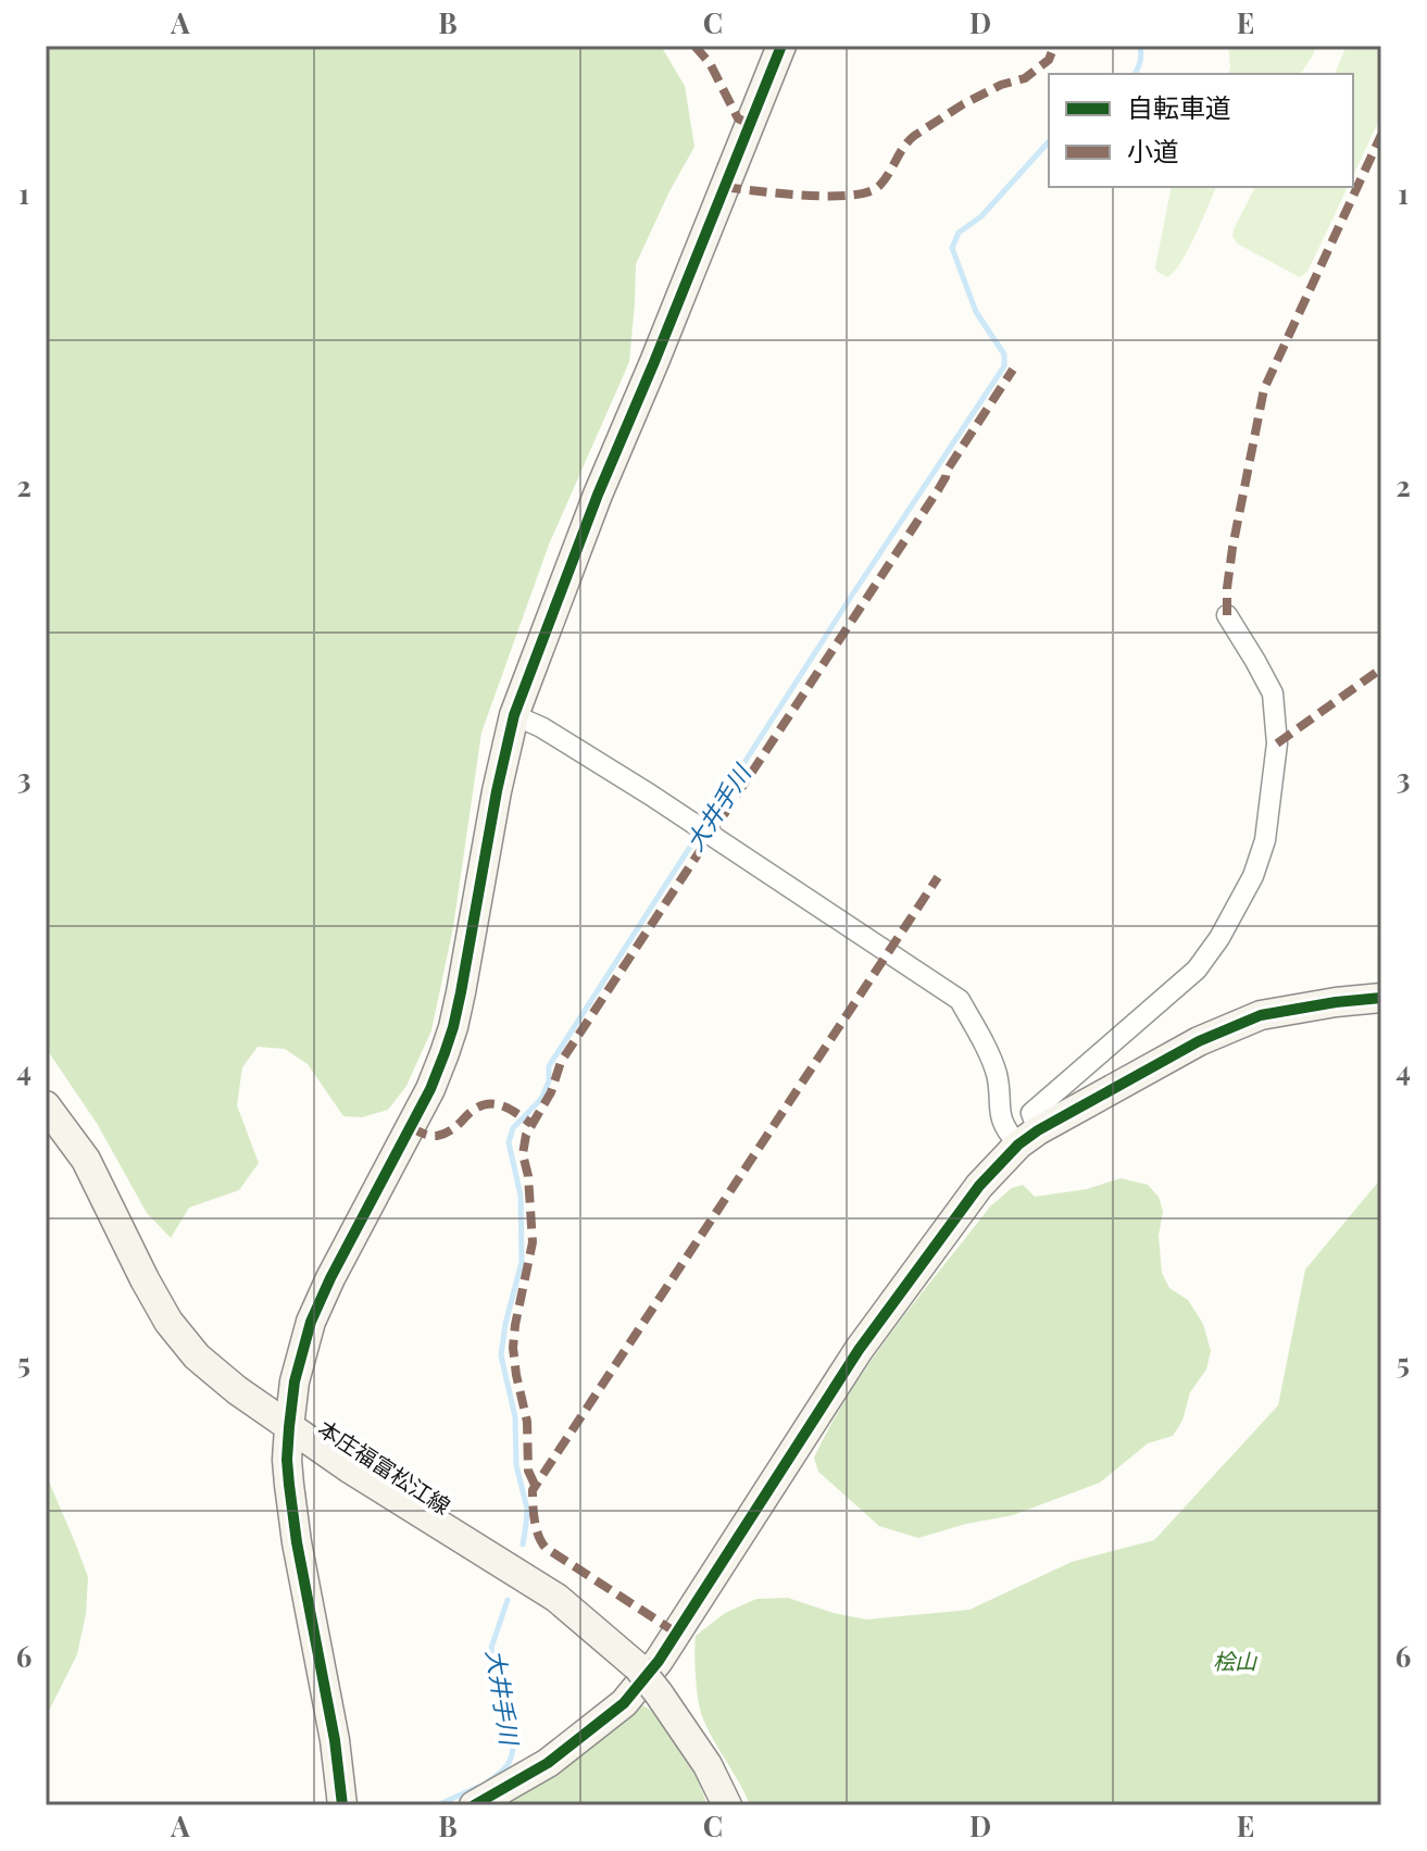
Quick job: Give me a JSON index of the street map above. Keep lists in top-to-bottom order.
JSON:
{
  "streets": {
    "street": ["本庄福富松江線"]
  },
  "water": ["大井手川"],
  "parks": ["桧山"],
  "legend": ["自転車道", "小道"],
  "grid": {
    "columns": [
      "A",
      "B",
      "C",
      "D",
      "E"
    ],
    "rows": [
      "1",
      "2",
      "3",
      "4",
      "5",
      "6"
    ]
  }
}
